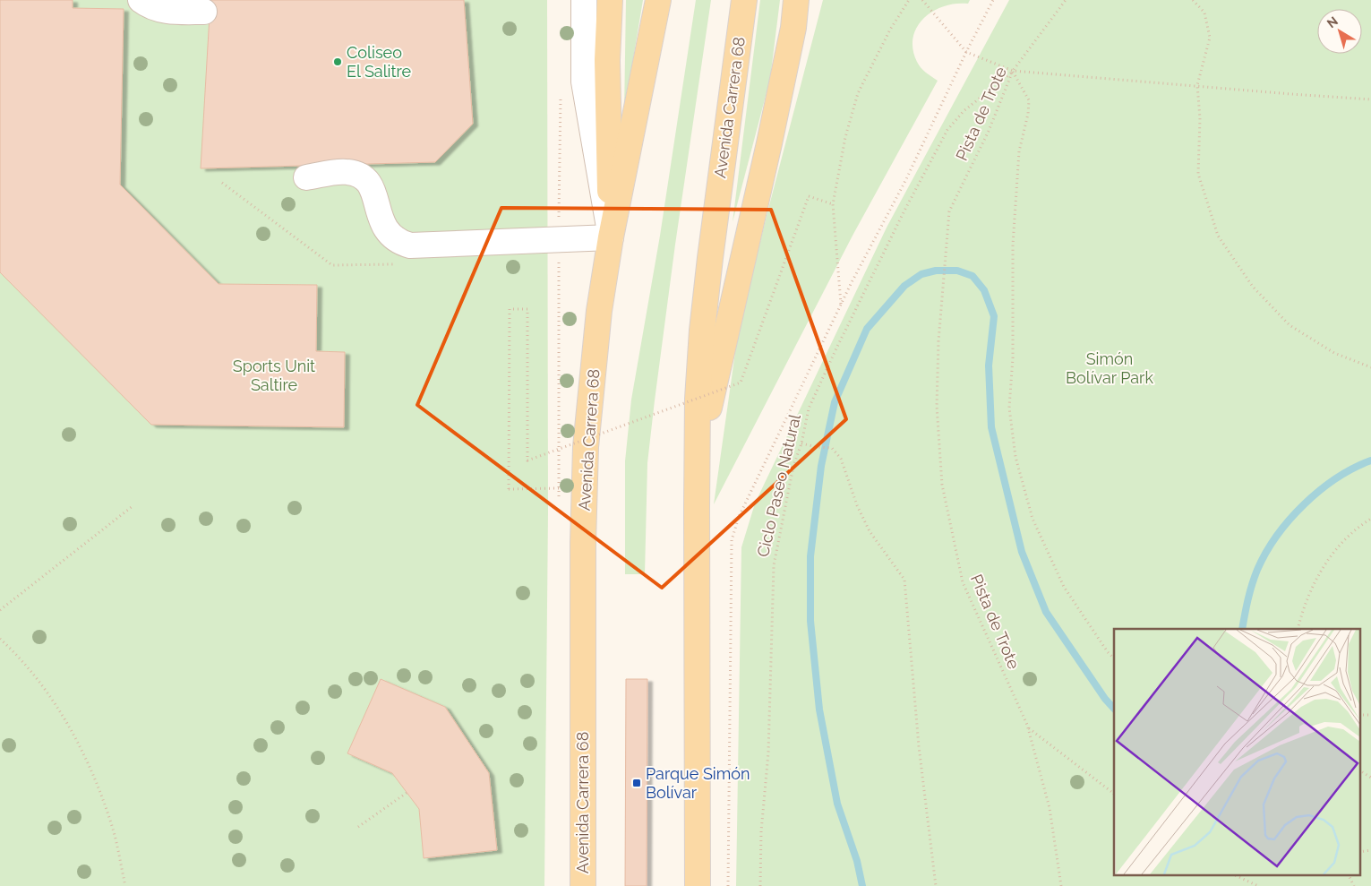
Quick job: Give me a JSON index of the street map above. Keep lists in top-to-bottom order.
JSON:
{
  "streets": {
    "main road": ["Avenida Carrera 68"],
    "path": ["Pista de Trote", "Ciclo Paseo Natural"]
  },
  "crossings": [
    ["Pista de Trote", "Ciclo Paseo Natural"]
  ],
  "parks": ["Simón Bolívar Park", "Sports Unit Saltire"],
  "places": {
    "other": ["Coliseo El Salitre"],
    "transit": ["Parque Simón Bolívar"]
  },
  "north": "top left"
}
